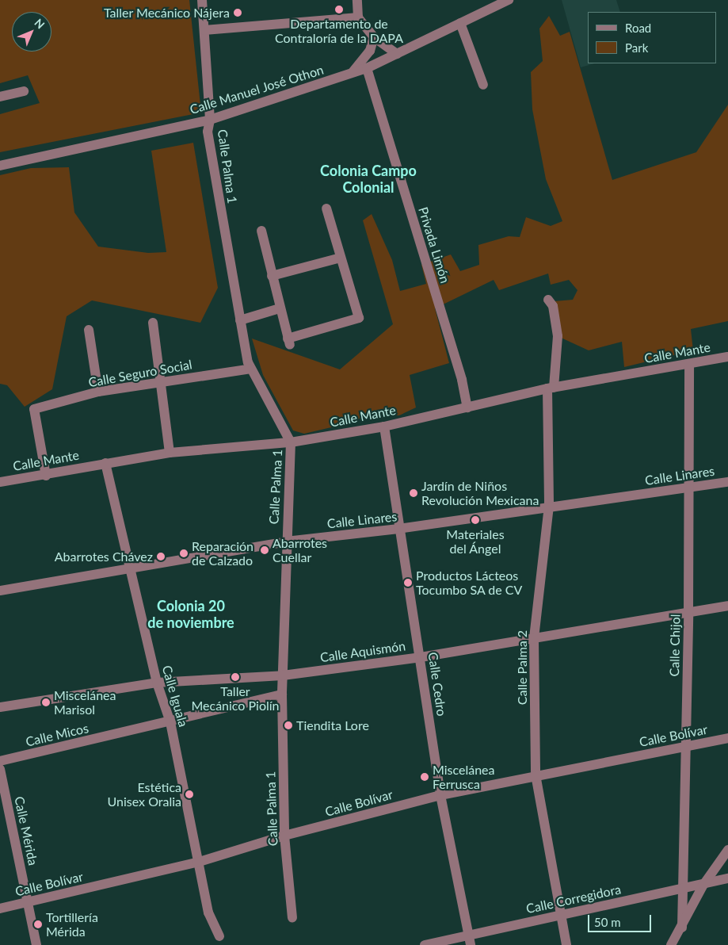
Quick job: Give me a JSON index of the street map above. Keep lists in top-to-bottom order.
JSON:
{
  "streets": {
    "street": [
      "Calle Manuel José Othon",
      "Calle Palma 1",
      "Privada Limón",
      "Calle Mante",
      "Calle Seguro Social",
      "Calle Linares",
      "Calle Chijol",
      "Calle Aquismón",
      "Calle Palma 2",
      "Calle Cedro",
      "Calle Iguala",
      "Calle Micos",
      "Calle Bolívar",
      "Calle Mérida",
      "Calle Corregidora"
    ]
  },
  "crossings": [
    ["Calle Manuel José Othon", "Calle Palma 1"],
    ["Calle Manuel José Othon", "Privada Limón"],
    ["Calle Palma 1", "Calle Mante"],
    ["Calle Palma 1", "Calle Seguro Social"],
    ["Calle Palma 1", "Calle Linares"],
    ["Calle Palma 1", "Calle Aquismón"],
    ["Calle Palma 1", "Calle Micos"],
    ["Calle Palma 1", "Calle Bolívar"],
    ["Privada Limón", "Calle Mante"],
    ["Calle Mante", "Calle Seguro Social"],
    ["Calle Mante", "Calle Chijol"],
    ["Calle Mante", "Calle Palma 2"],
    ["Calle Mante", "Calle Cedro"],
    ["Calle Mante", "Calle Iguala"],
    ["Calle Linares", "Calle Chijol"],
    ["Calle Linares", "Calle Palma 2"],
    ["Calle Linares", "Calle Cedro"],
    ["Calle Linares", "Calle Iguala"],
    ["Calle Chijol", "Calle Aquismón"],
    ["Calle Chijol", "Calle Bolívar"],
    ["Calle Chijol", "Calle Corregidora"],
    ["Calle Aquismón", "Calle Palma 2"],
    ["Calle Aquismón", "Calle Cedro"],
    ["Calle Aquismón", "Calle Iguala"],
    ["Calle Palma 2", "Calle Bolívar"],
    ["Calle Palma 2", "Calle Corregidora"],
    ["Calle Cedro", "Calle Bolívar"],
    ["Calle Cedro", "Calle Corregidora"],
    ["Calle Iguala", "Calle Micos"],
    ["Calle Iguala", "Calle Bolívar"],
    ["Calle Bolívar", "Calle Mérida"]
  ],
  "districts": ["Colonia Campo Colonial", "Colonia 20 de noviembre"],
  "places": [
    "Departamento de Contraloría de la DAPA",
    "Taller Mecánico Nájera",
    "Jardín de Niños Revolución Mexicana",
    "Materiales del Ángel",
    "Abarrotes Cuellar",
    "Reparación de Calzado",
    "Abarrotes Chávez",
    "Productos Lácteos Tocumbo SA de CV",
    "Taller Mecánico Piolín",
    "Miscelánea Marisol",
    "Tiendita Lore",
    "Miscelánea Ferrusca",
    "Estética Unisex Oralia",
    "Tortillería Mérida"
  ],
  "legend": ["Road", "Park"],
  "scale_bar": "50 m",
  "north": "top right"
}
